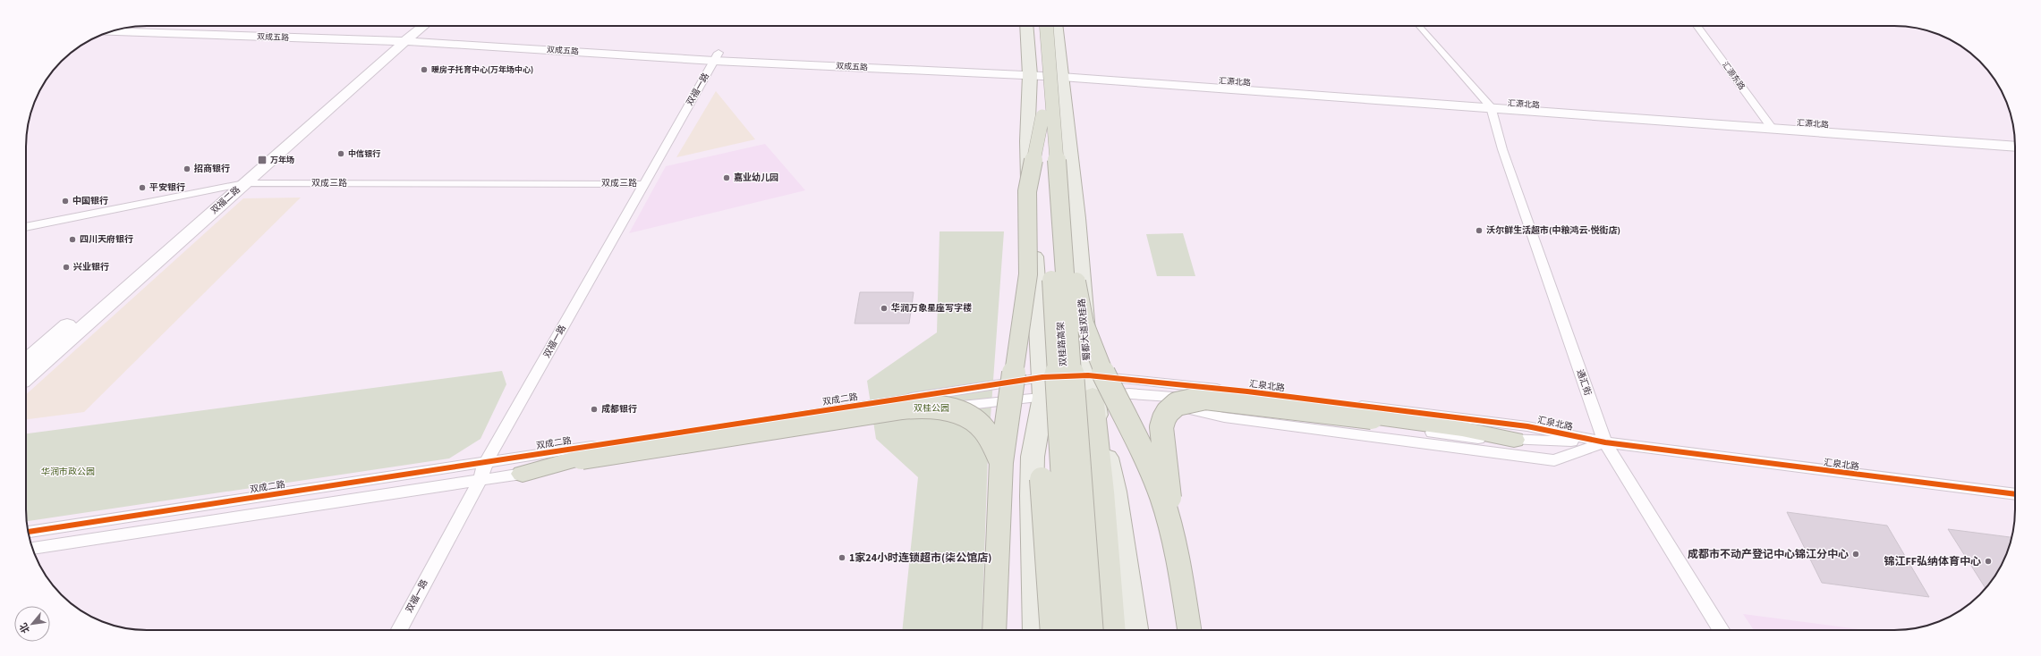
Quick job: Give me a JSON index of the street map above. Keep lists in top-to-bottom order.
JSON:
{
  "streets": {
    "highway": ["双桂路高架"],
    "main road": ["蜀都大道双桂路"],
    "street": [
      "双成五路",
      "汇源东路",
      "汇源北路",
      "双福一路",
      "双成三路",
      "双福二路",
      "通汇街",
      "汇泉北路",
      "双成二路"
    ]
  },
  "crossings": [
    ["双成五路", "汇源北路"],
    ["双成五路", "双福一路"],
    ["双成五路", "双福二路"],
    ["汇源东路", "汇源北路"],
    ["汇源北路", "蜀都大道双桂路"],
    ["汇源北路", "通汇街"],
    ["双福一路", "双成三路"],
    ["双福一路", "双成二路"],
    ["双成三路", "双福二路"],
    ["蜀都大道双桂路", "汇泉北路"],
    ["蜀都大道双桂路", "双成二路"],
    ["通汇街", "汇泉北路"],
    ["汇泉北路", "双成二路"]
  ],
  "parks": ["双桂公园", "华润市政公园"],
  "places": {
    "other": [
      "暖房子托育中心(万年场中心)",
      "中信银行",
      "招商银行",
      "嘉业幼儿园",
      "平安银行",
      "中国银行",
      "沃尔鲜生活超市(中粮鸿云·悦街店)",
      "四川天府银行",
      "兴业银行",
      "华润万象星座写字楼",
      "成都银行",
      "成都市不动产登记中心锦江分中心",
      "1家24小时连锁超市(柒公馆店)",
      "锦江FF弘纳体育中心"
    ],
    "transit": ["万年场"]
  },
  "north": "bottom left"
}
